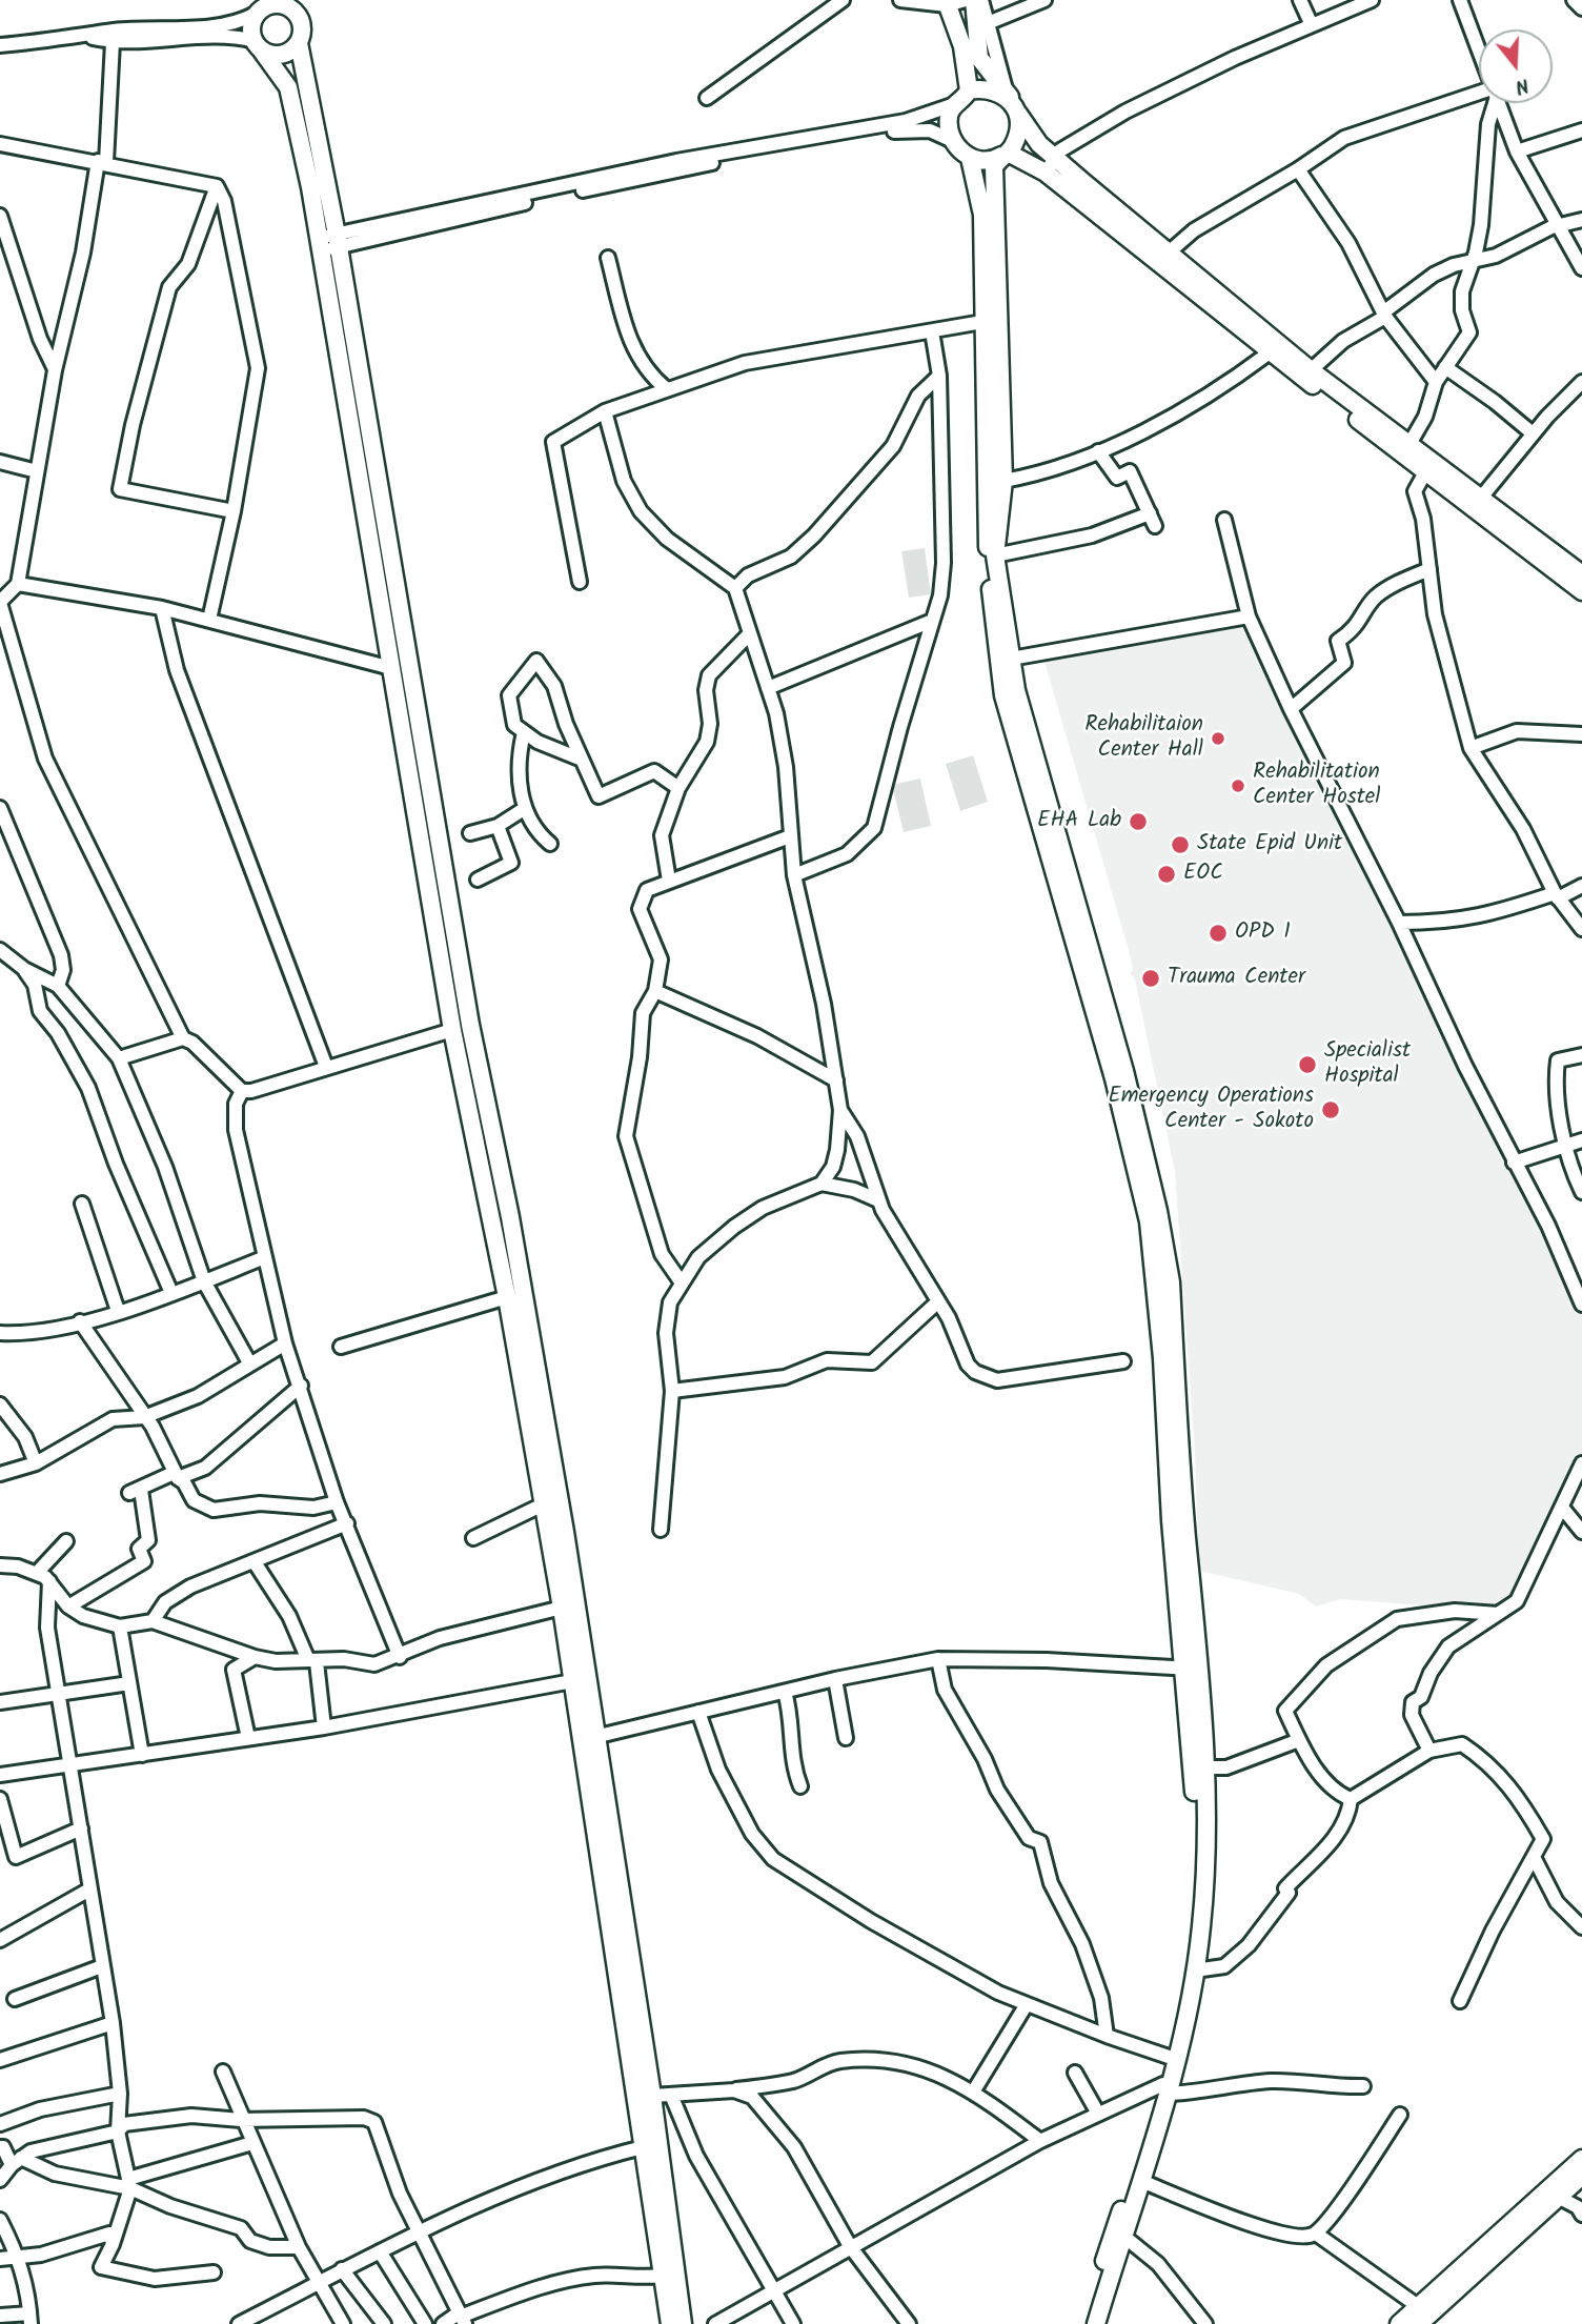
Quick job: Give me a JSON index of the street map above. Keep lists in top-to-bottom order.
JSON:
{
  "places": [
    "Rehabilitaion Center Hall",
    "Rehabilitation Center Hostel",
    "EHA Lab",
    "State Epid Unit",
    "EOC",
    "OPD 1",
    "Trauma Center",
    "Specialist Hospital",
    "Emergency Operations Center - Sokoto"
  ],
  "north": "bottom"
}
